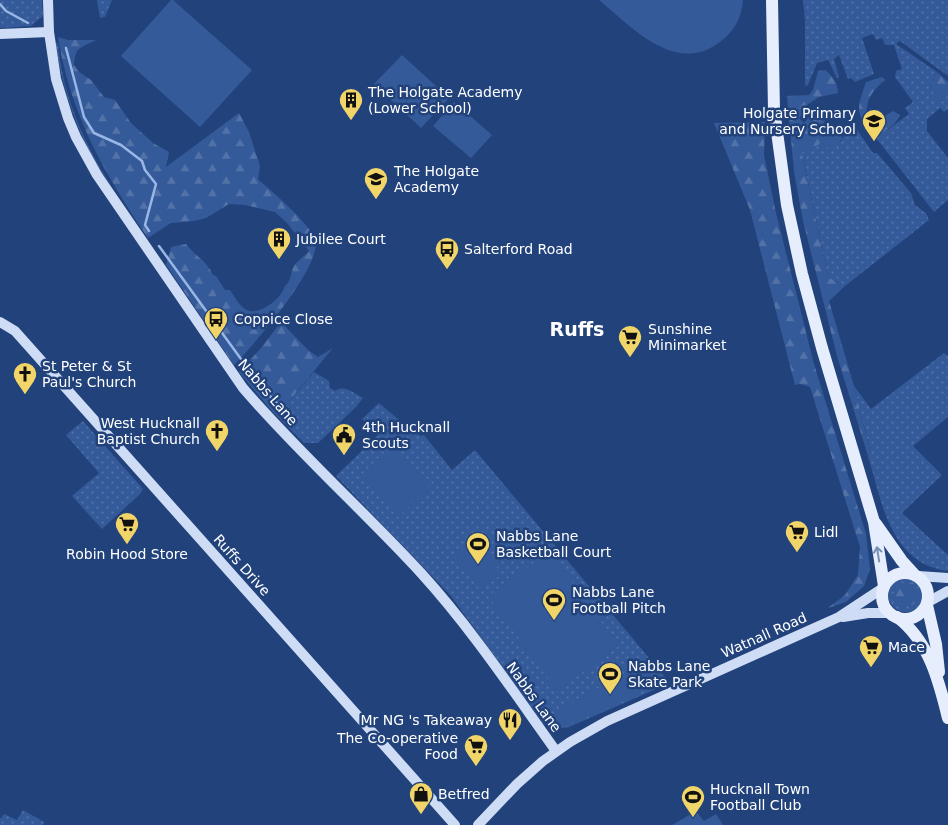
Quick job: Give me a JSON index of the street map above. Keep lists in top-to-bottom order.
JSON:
{
  "streets": {
    "street": ["Nabbs Lane", "Ruffs Drive", "Watnall Road"]
  },
  "crossings": [
    ["Nabbs Lane", "Watnall Road"]
  ],
  "districts": ["Ruffs"],
  "places": {
    "building": ["The Holgate Academy (Lower School)", "Jubilee Court"],
    "school or university": ["Holgate Primary and Nursery School", "The Holgate Academy"],
    "bus stop": ["Salterford Road", "Coppice Close"],
    "supermarket": [
      "Sunshine Minimarket",
      "Robin Hood Store",
      "Lidl",
      "Mace",
      "The Co-operative Food"
    ],
    "church": ["St Peter & St Paul's Church", "West Hucknall Baptist Church"],
    "public building": ["4th Hucknall Scouts"],
    "sports": [
      "Nabbs Lane Basketball Court",
      "Nabbs Lane Football Pitch",
      "Nabbs Lane Skate Park",
      "Hucknall Town Football Club"
    ],
    "restaurant": ["Mr NG 's Takeaway"],
    "shop": ["Betfred"]
  }
}
